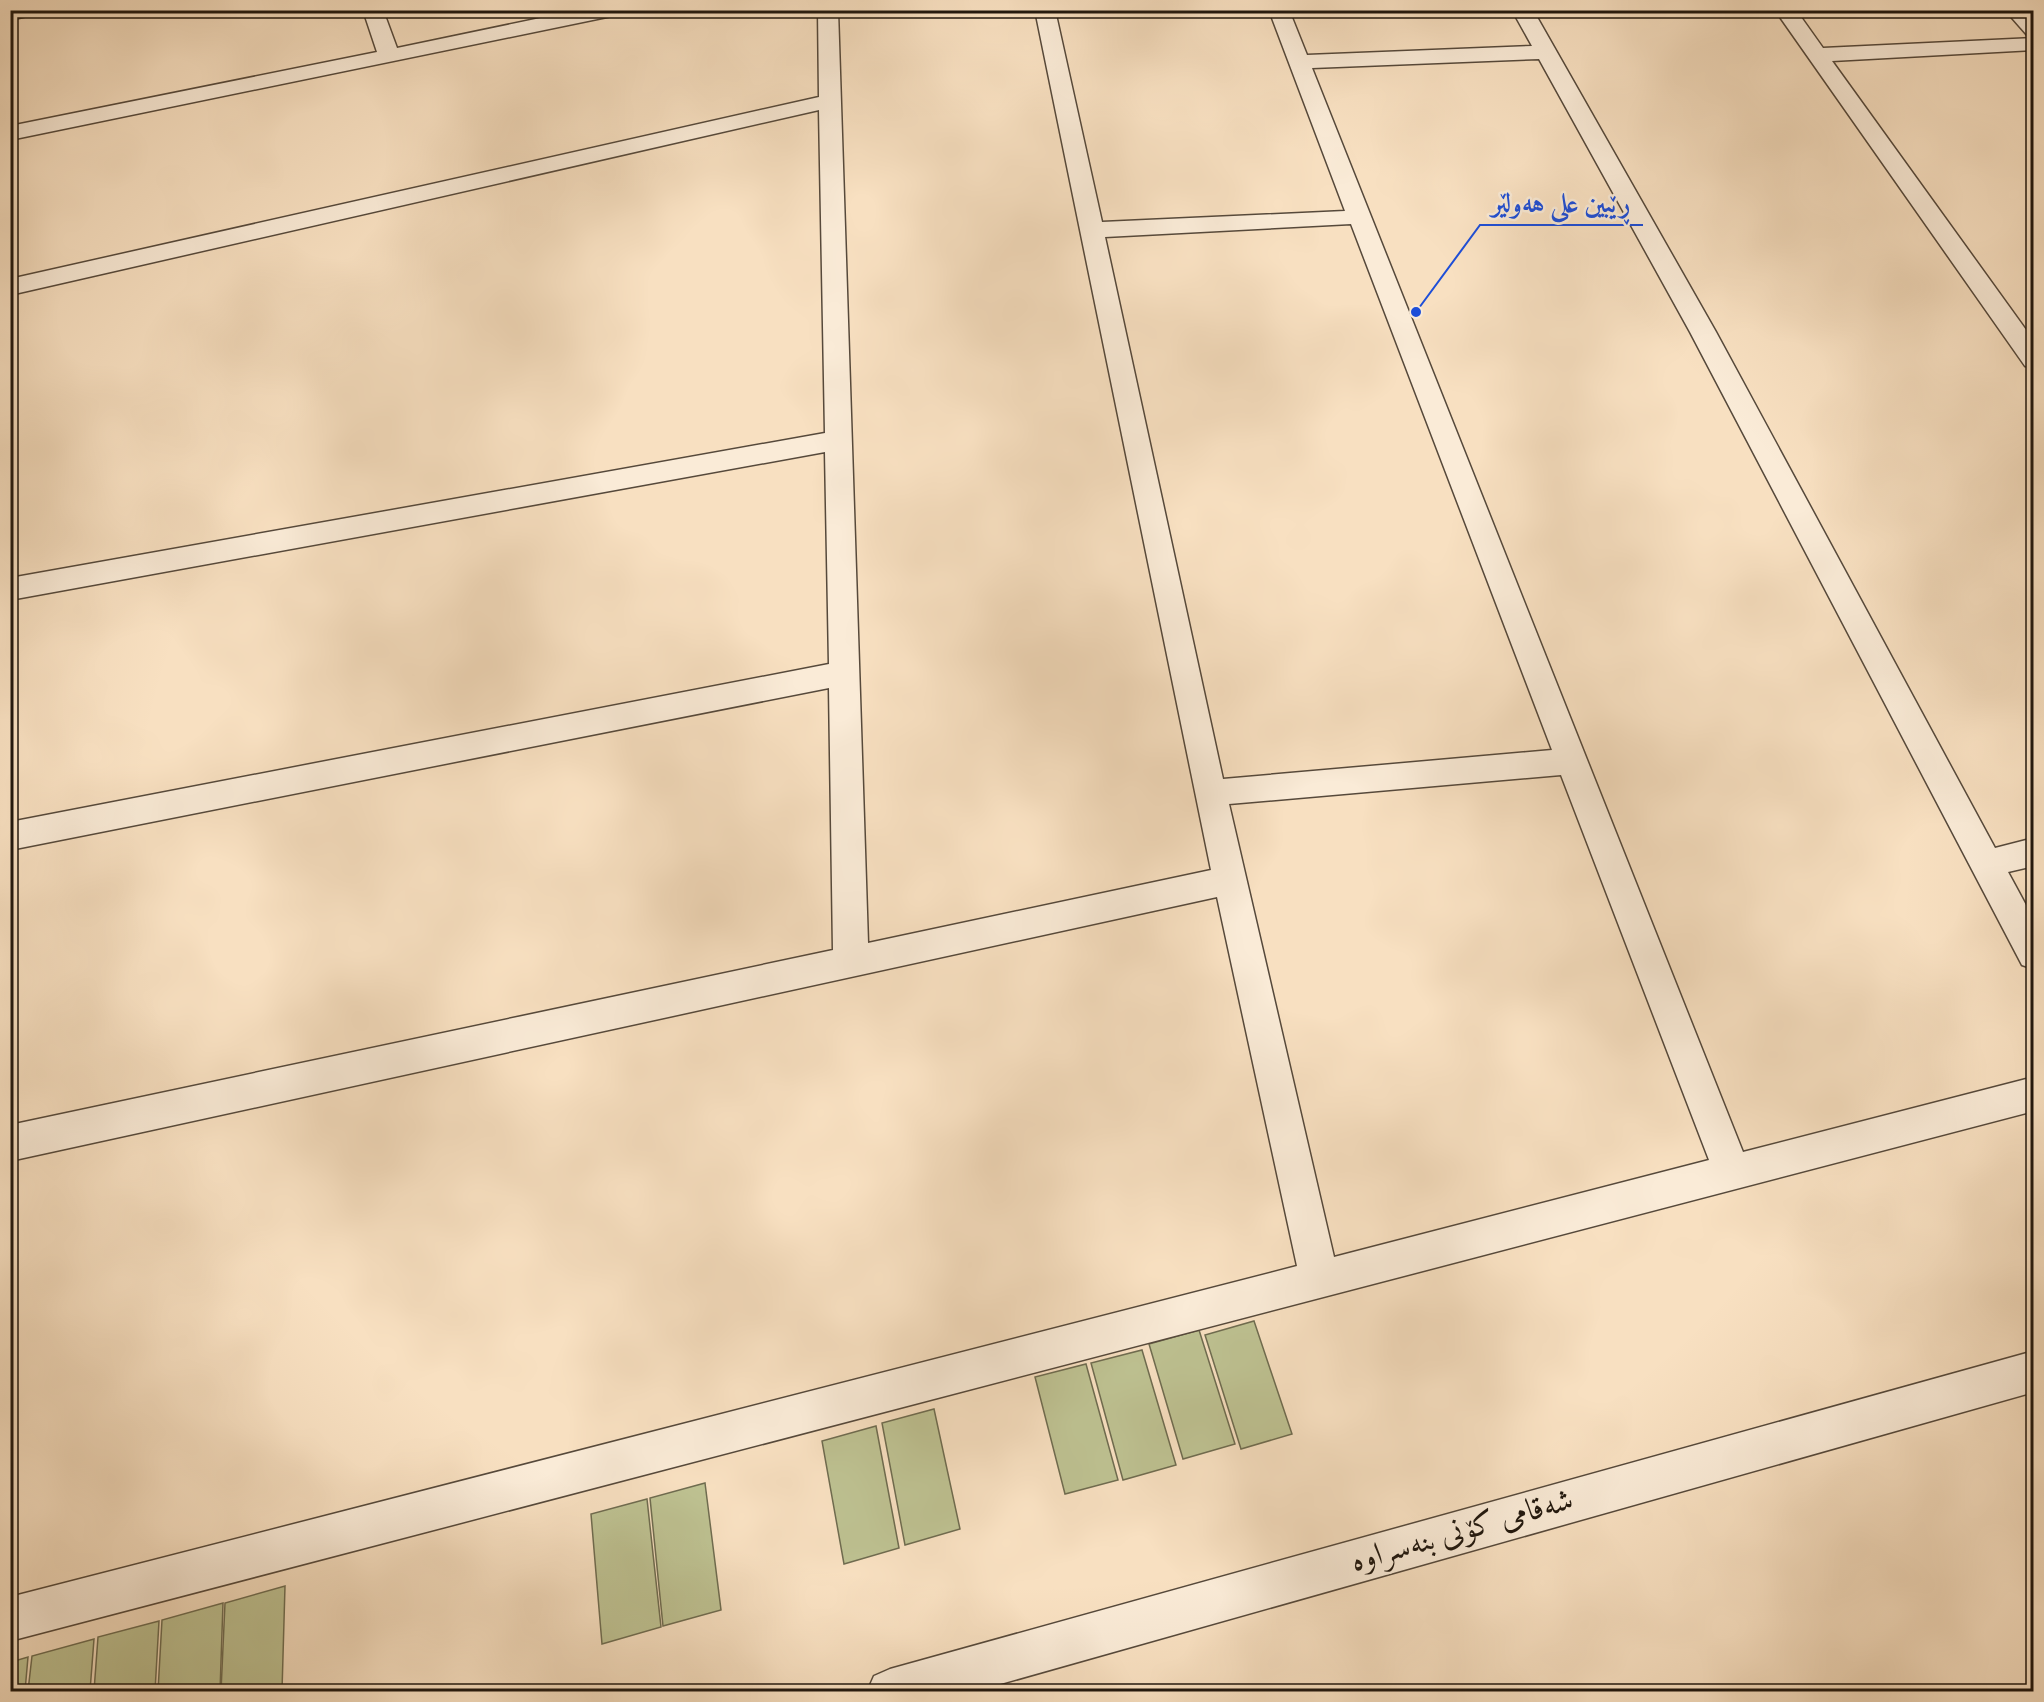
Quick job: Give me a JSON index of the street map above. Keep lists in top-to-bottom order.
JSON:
{
  "streets": {
    "street": ["شەقامی کۆنی بنەسراوە"]
  },
  "places": ["ڕێبین علی هەولێر"]
}
